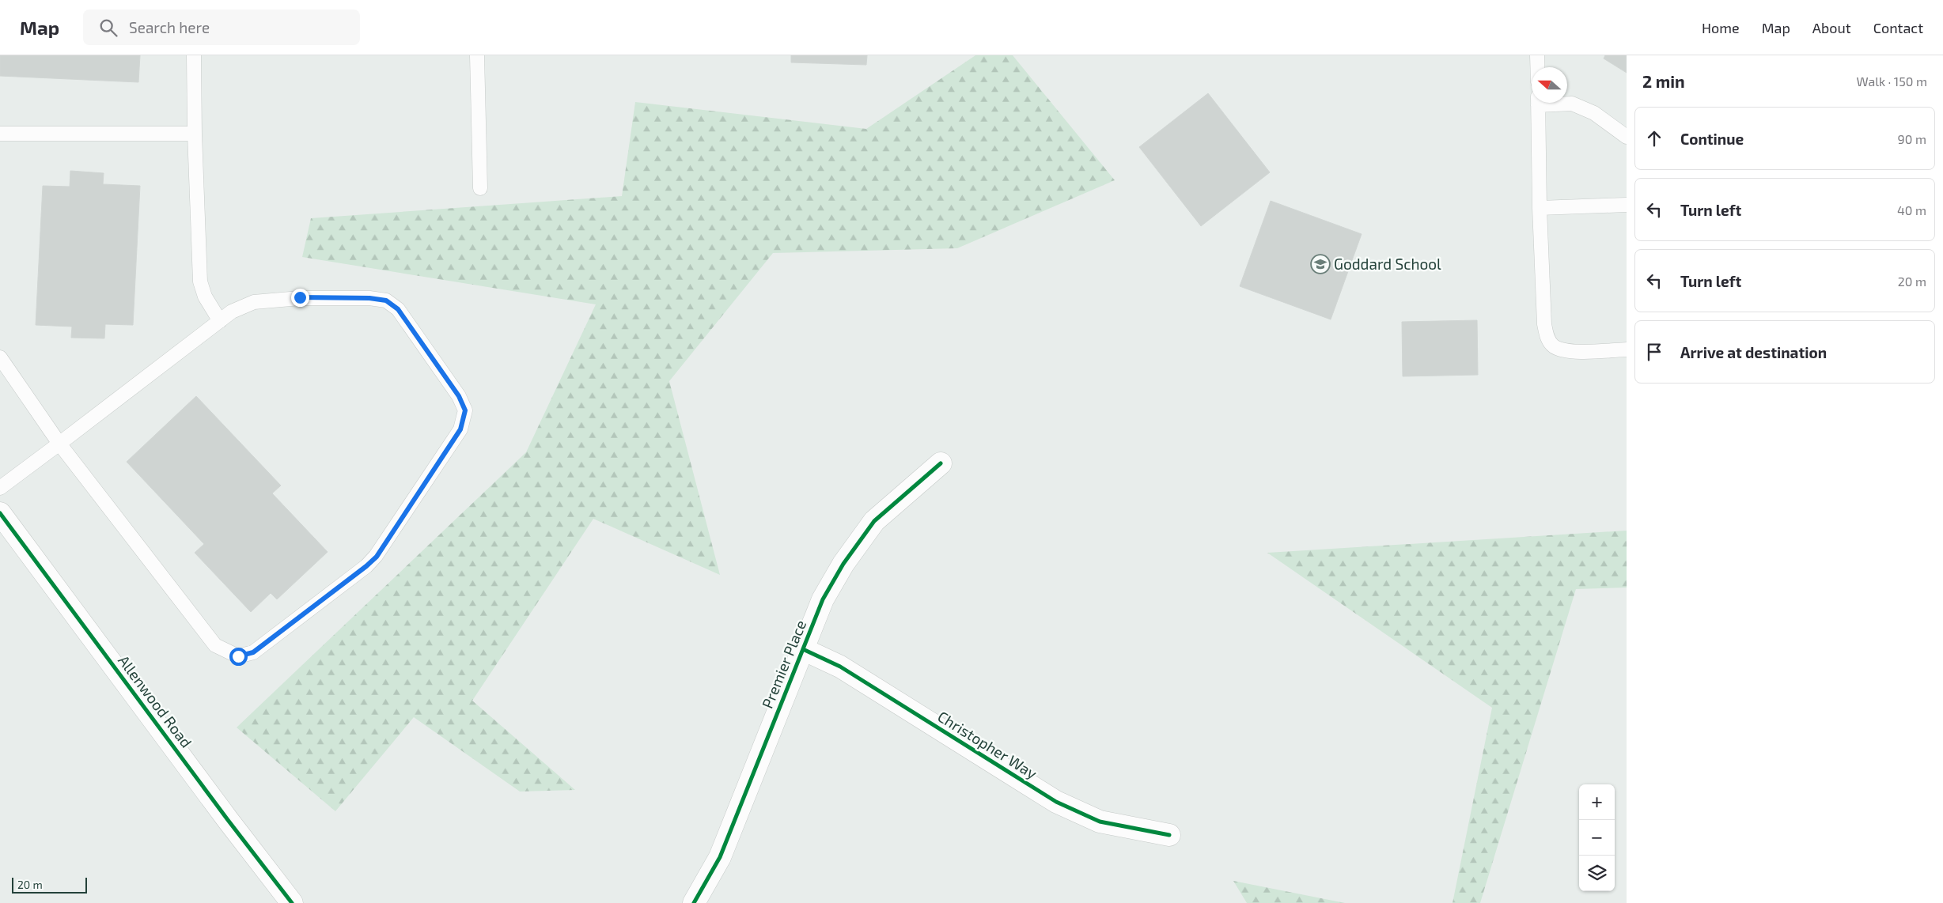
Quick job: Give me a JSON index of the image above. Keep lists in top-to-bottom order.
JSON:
{
  "streets": {
    "street": ["Premier Place", "Allenwood Road", "Christopher Way"]
  },
  "crossings": [
    ["Premier Place", "Christopher Way"]
  ],
  "places": {
    "school or university": ["Goddard School"]
  },
  "scale_bar": "20 m",
  "north": "left",
  "page": {
    "header": "Map",
    "search": "Search here",
    "nav": [
      "Home",
      "Map",
      "About",
      "Contact"
    ],
    "heading": ["2 min", "Walk · 150 m"],
    "list": [
      ["Continue", "90 m"],
      ["Turn left", "40 m"],
      ["Turn left", "20 m"],
      "Arrive at destination"
    ],
    "map_buttons": ["+", "−"],
    "scale": "20 m"
  }
}
